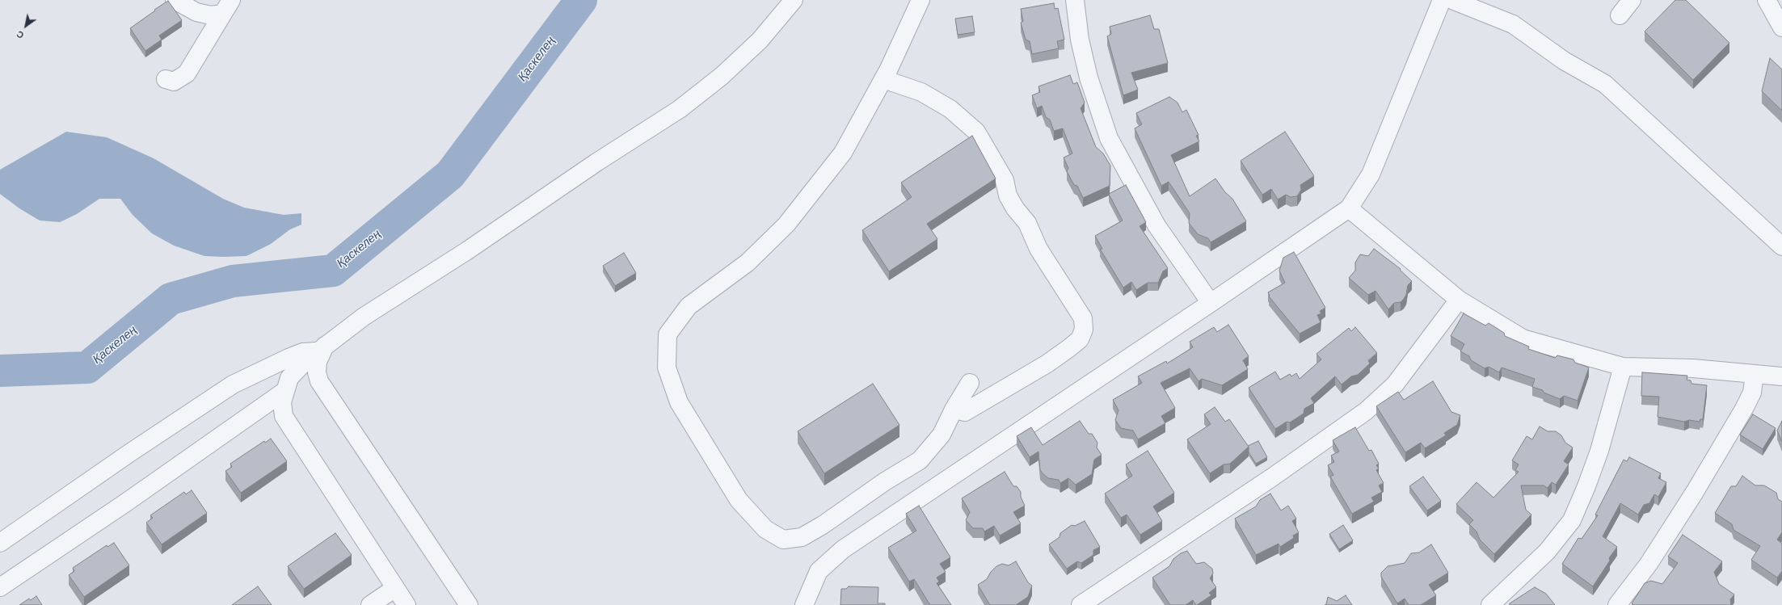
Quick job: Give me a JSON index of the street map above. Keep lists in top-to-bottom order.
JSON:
{
  "water": ["Қаскелең"],
  "north": "bottom left"
}
